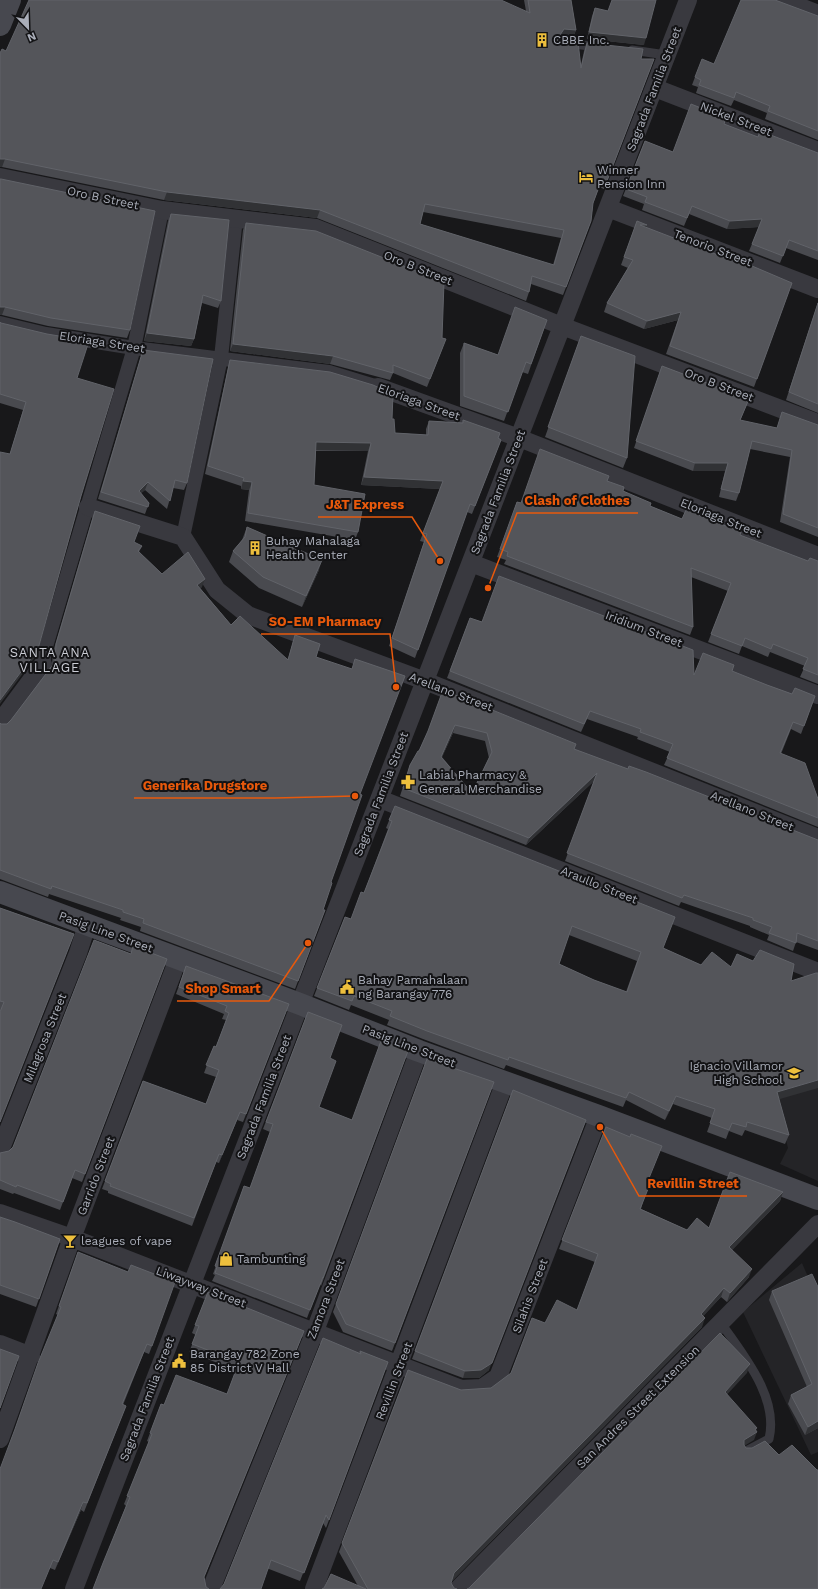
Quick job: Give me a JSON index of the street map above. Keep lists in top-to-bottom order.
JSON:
{
  "streets": {
    "main road": ["Pasig Line Street"],
    "street": [
      "Sagrada Familia Street",
      "Nickel Street",
      "Oro B Street",
      "Tenorio Street",
      "Eloriaga Street",
      "Iridium Street",
      "Arellano Street",
      "Araullo Street",
      "Milagrosa Street",
      "Garrido Street",
      "Liwayway Street",
      "Silahis Street",
      "Zamora Street",
      "Revillin Street",
      "San Andres Street Extension"
    ]
  },
  "crossings": [
    ["Sagrada Familia Street", "Nickel Street"],
    ["Sagrada Familia Street", "Oro B Street"],
    ["Sagrada Familia Street", "Tenorio Street"],
    ["Sagrada Familia Street", "Eloriaga Street"],
    ["Sagrada Familia Street", "Iridium Street"],
    ["Sagrada Familia Street", "Arellano Street"],
    ["Sagrada Familia Street", "Araullo Street"],
    ["Sagrada Familia Street", "Pasig Line Street"],
    ["Sagrada Familia Street", "Liwayway Street"],
    ["Pasig Line Street", "Milagrosa Street"],
    ["Pasig Line Street", "Garrido Street"],
    ["Pasig Line Street", "Silahis Street"],
    ["Pasig Line Street", "Zamora Street"],
    ["Pasig Line Street", "Revillin Street"],
    ["Garrido Street", "Liwayway Street"],
    ["Liwayway Street", "Silahis Street"],
    ["Liwayway Street", "Zamora Street"],
    ["Liwayway Street", "Revillin Street"],
    ["Silahis Street", "Revillin Street"]
  ],
  "districts": ["SANTA ANA VILLAGE"],
  "places": {
    "building": ["CBBE Inc.", "Buhay Mahalaga Health Center"],
    "hotel": ["Winner Pension Inn"],
    "other": [
      "J&T Express",
      "Clash of Clothes",
      "SO-EM Pharmacy",
      "Generika Drugstore",
      "Shop Smart",
      "Revillin Street"
    ],
    "pharmacy": ["Labial Pharmacy & General Merchandise"],
    "public building": ["Bahay Pamahalaan ng Barangay 776", "Barangay 782 Zone 85 District V Hall"],
    "school or university": ["Ignacio Villamor High School"],
    "bar": ["leagues of vape"],
    "shop": ["Tambunting"]
  },
  "north": "bottom right"
}
